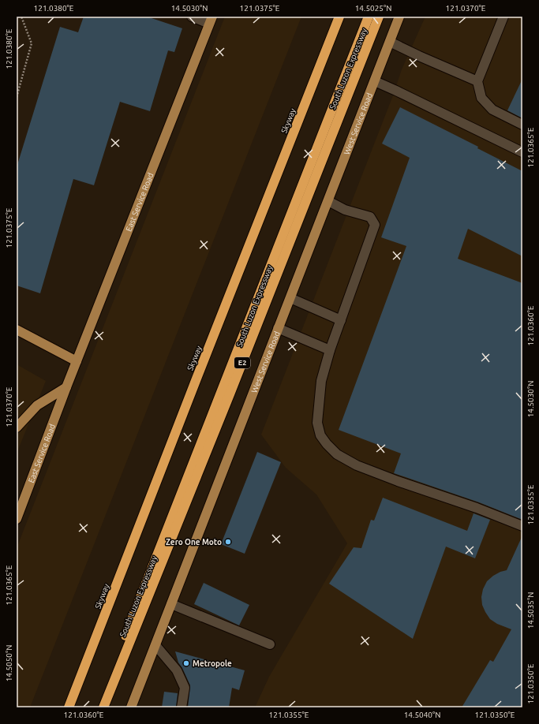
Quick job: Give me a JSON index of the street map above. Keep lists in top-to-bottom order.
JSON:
{
  "streets": {
    "highway": ["South Luzon Expressway", "Skyway", "E2"],
    "main road": ["West Service Road", "East Service Road"]
  },
  "places": ["Zero One Moto", "Metropole"],
  "coordinates": [
    "121.0380°E",
    "14.5030°N",
    "121.0375°E",
    "14.5025°N",
    "121.0370°E",
    "121.0365°E",
    "121.0360°E",
    "121.0355°E",
    "14.5035°N",
    "14.5050°N",
    "121.0350°E",
    "14.5040°N"
  ]
}
